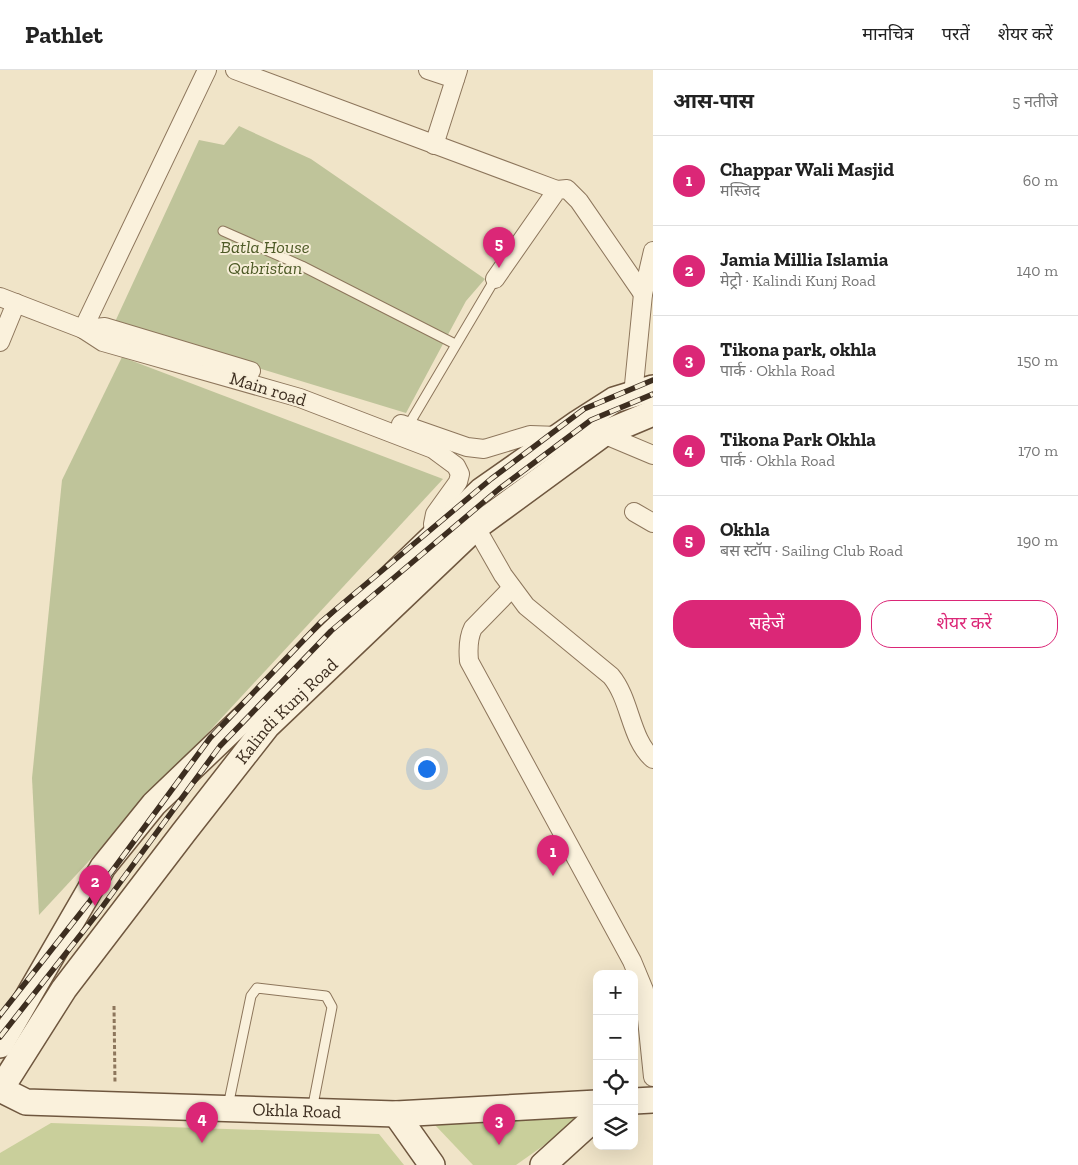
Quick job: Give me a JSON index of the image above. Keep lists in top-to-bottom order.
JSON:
{
  "streets": {
    "main road": ["Kalindi Kunj Road", "Okhla Road"],
    "street": ["Main road"]
  },
  "crossings": [
    ["Main road", "Kalindi Kunj Road"],
    ["Kalindi Kunj Road", "Okhla Road"]
  ],
  "parks": ["Batla House Qabristan"],
  "page": {
    "header": "Pathlet",
    "nav": ["मानचित्र", "परतें", "शेयर करें"],
    "heading": ["आस-पास", "5 नतीजे"],
    "list": [
      {
        "mark": "1",
        "name": "Chappar Wali Masjid",
        "note": "मस्जिद",
        "value": "60 m"
      },
      {
        "mark": "2",
        "name": "Jamia Millia Islamia",
        "note": "मेट्रो · Kalindi Kunj Road",
        "value": "140 m"
      },
      {
        "mark": "3",
        "name": "Tikona park, okhla",
        "note": "पार्क · Okhla Road",
        "value": "150 m"
      },
      {
        "mark": "4",
        "name": "Tikona Park Okhla",
        "note": "पार्क · Okhla Road",
        "value": "170 m"
      },
      {
        "mark": "5",
        "name": "Okhla",
        "note": "बस स्टॉप · Sailing Club Road",
        "value": "190 m"
      }
    ],
    "pins": [
      "5",
      "1",
      "2",
      "4",
      "3"
    ],
    "buttons": ["सहेजें", "शेयर करें"],
    "map_buttons": ["+", "−"]
  }
}
